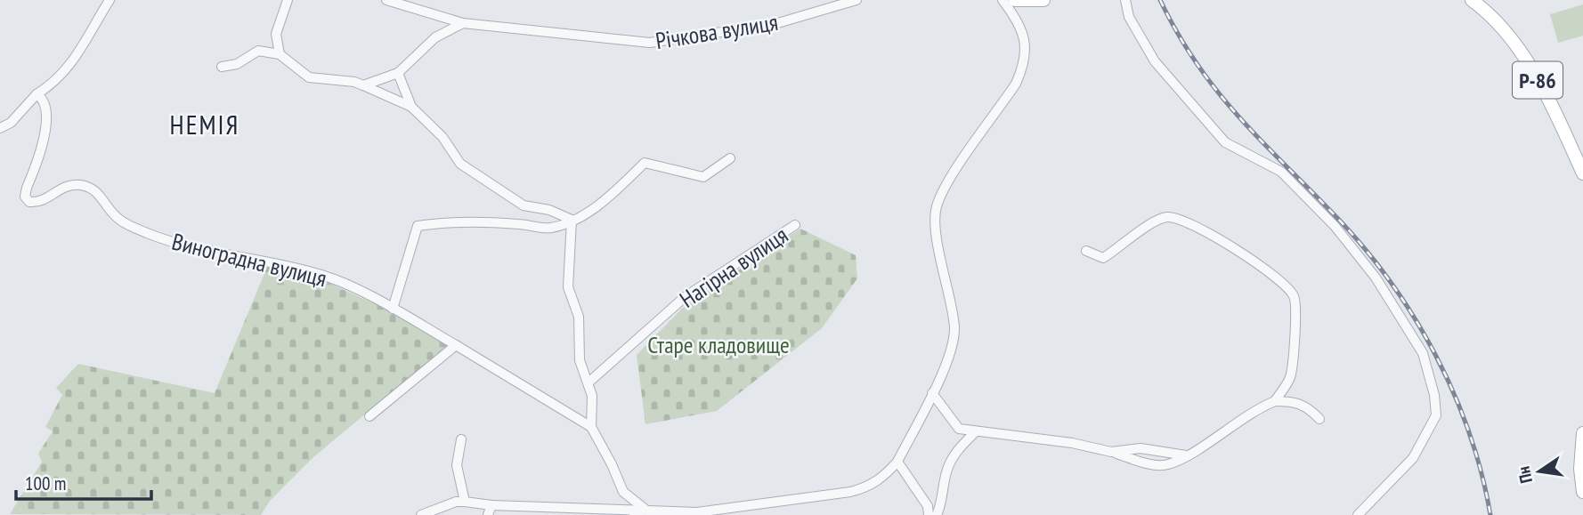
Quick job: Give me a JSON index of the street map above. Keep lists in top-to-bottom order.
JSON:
{
  "streets": {
    "main road": ["Р-86"],
    "street": ["Річкова вулиця", "Виноградна вулиця", "Нагірна вулиця"]
  },
  "districts": ["НЕМІЯ"],
  "parks": ["Старе кладовище"],
  "scale_bar": "100 m",
  "north": "left"
}
